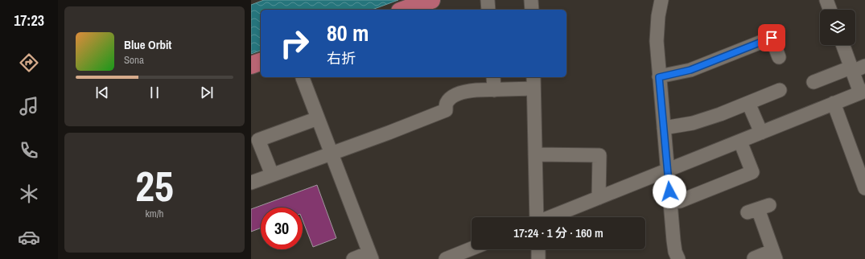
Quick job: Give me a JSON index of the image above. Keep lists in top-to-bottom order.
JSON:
{
  "page": {
    "tabs": "17:23",
    "turn": ["80 m", "右折"],
    "song": ["Blue Orbit", "Sona"],
    "tile": ["25", "km/h"],
    "limit": "30",
    "trip": "17:24 · 1 分 · 160 m"
  }
}
